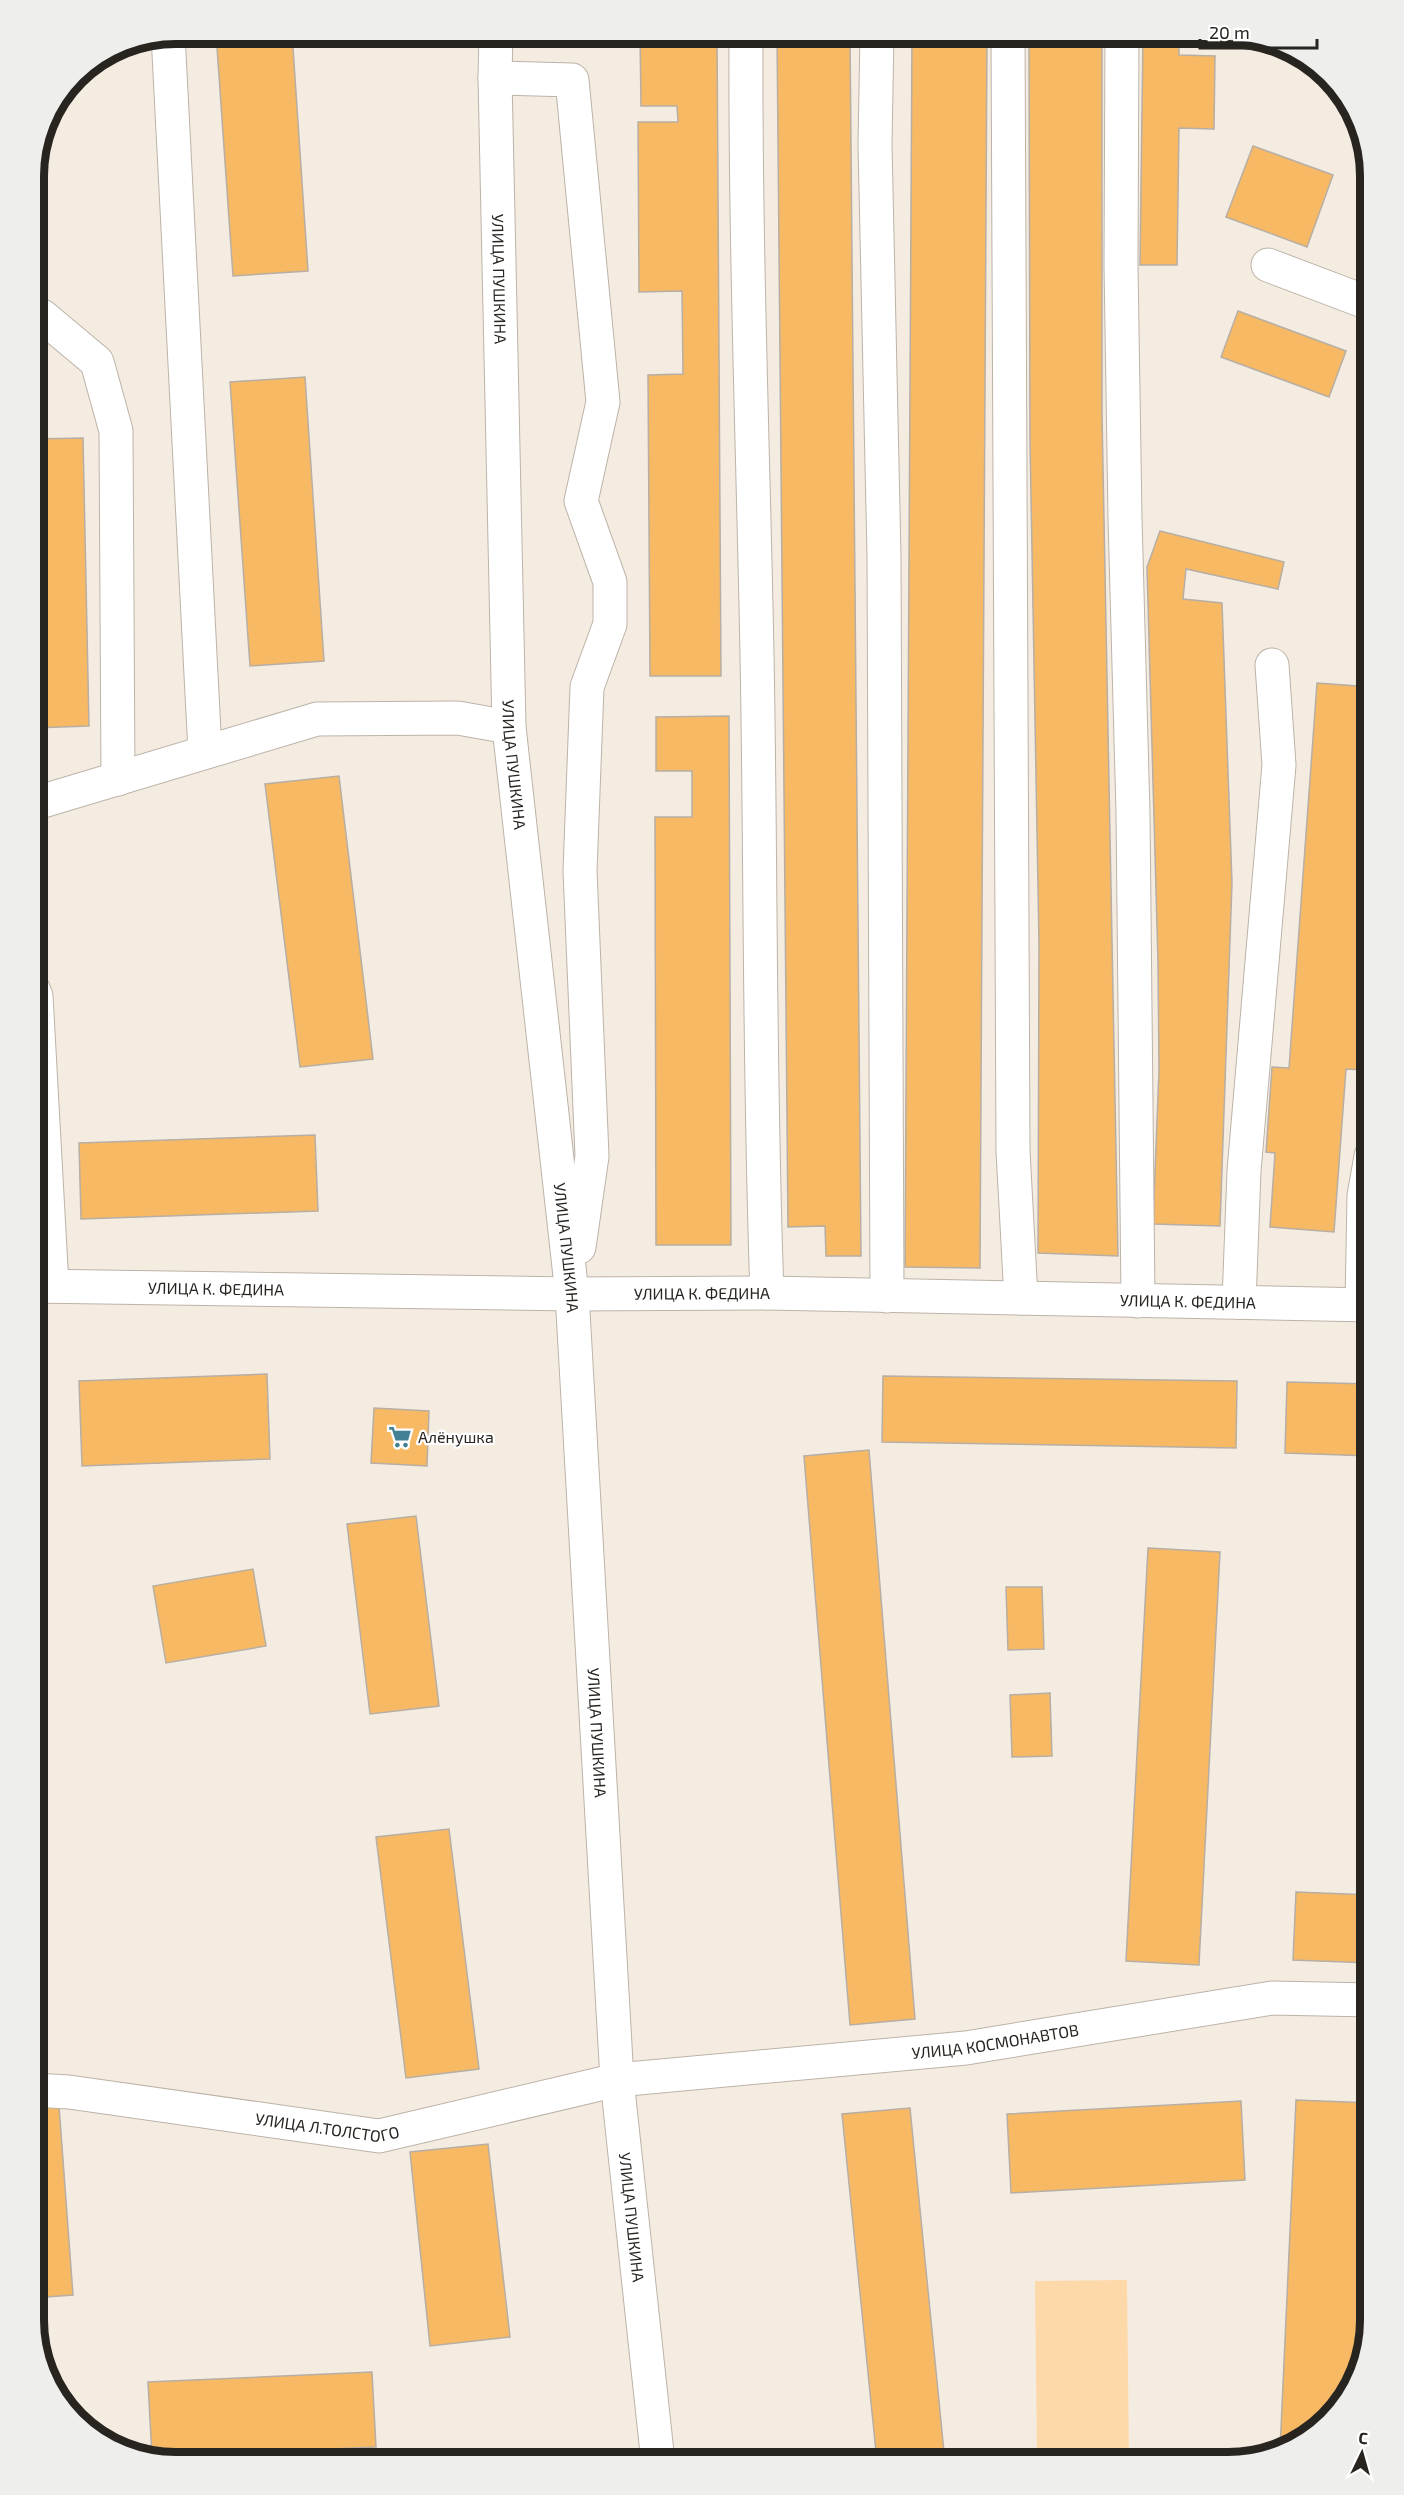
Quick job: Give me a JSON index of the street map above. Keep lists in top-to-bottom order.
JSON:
{
  "streets": {
    "street": [
      "УЛИЦА ПУШКИНА",
      "УЛИЦА К. ФЕДИНА",
      "УЛИЦА КОСМОНАВТОВ",
      "УЛИЦА Л.ТОЛСТОГО"
    ]
  },
  "crossings": [
    ["УЛИЦА ПУШКИНА", "УЛИЦА К. ФЕДИНА"],
    ["УЛИЦА ПУШКИНА", "УЛИЦА КОСМОНАВТОВ"],
    ["УЛИЦА ПУШКИНА", "УЛИЦА Л.ТОЛСТОГО"],
    ["УЛИЦА КОСМОНАВТОВ", "УЛИЦА Л.ТОЛСТОГО"]
  ],
  "places": {
    "supermarket": ["Алёнушка"]
  },
  "scale_bar": "20 m",
  "north": "top"
}
